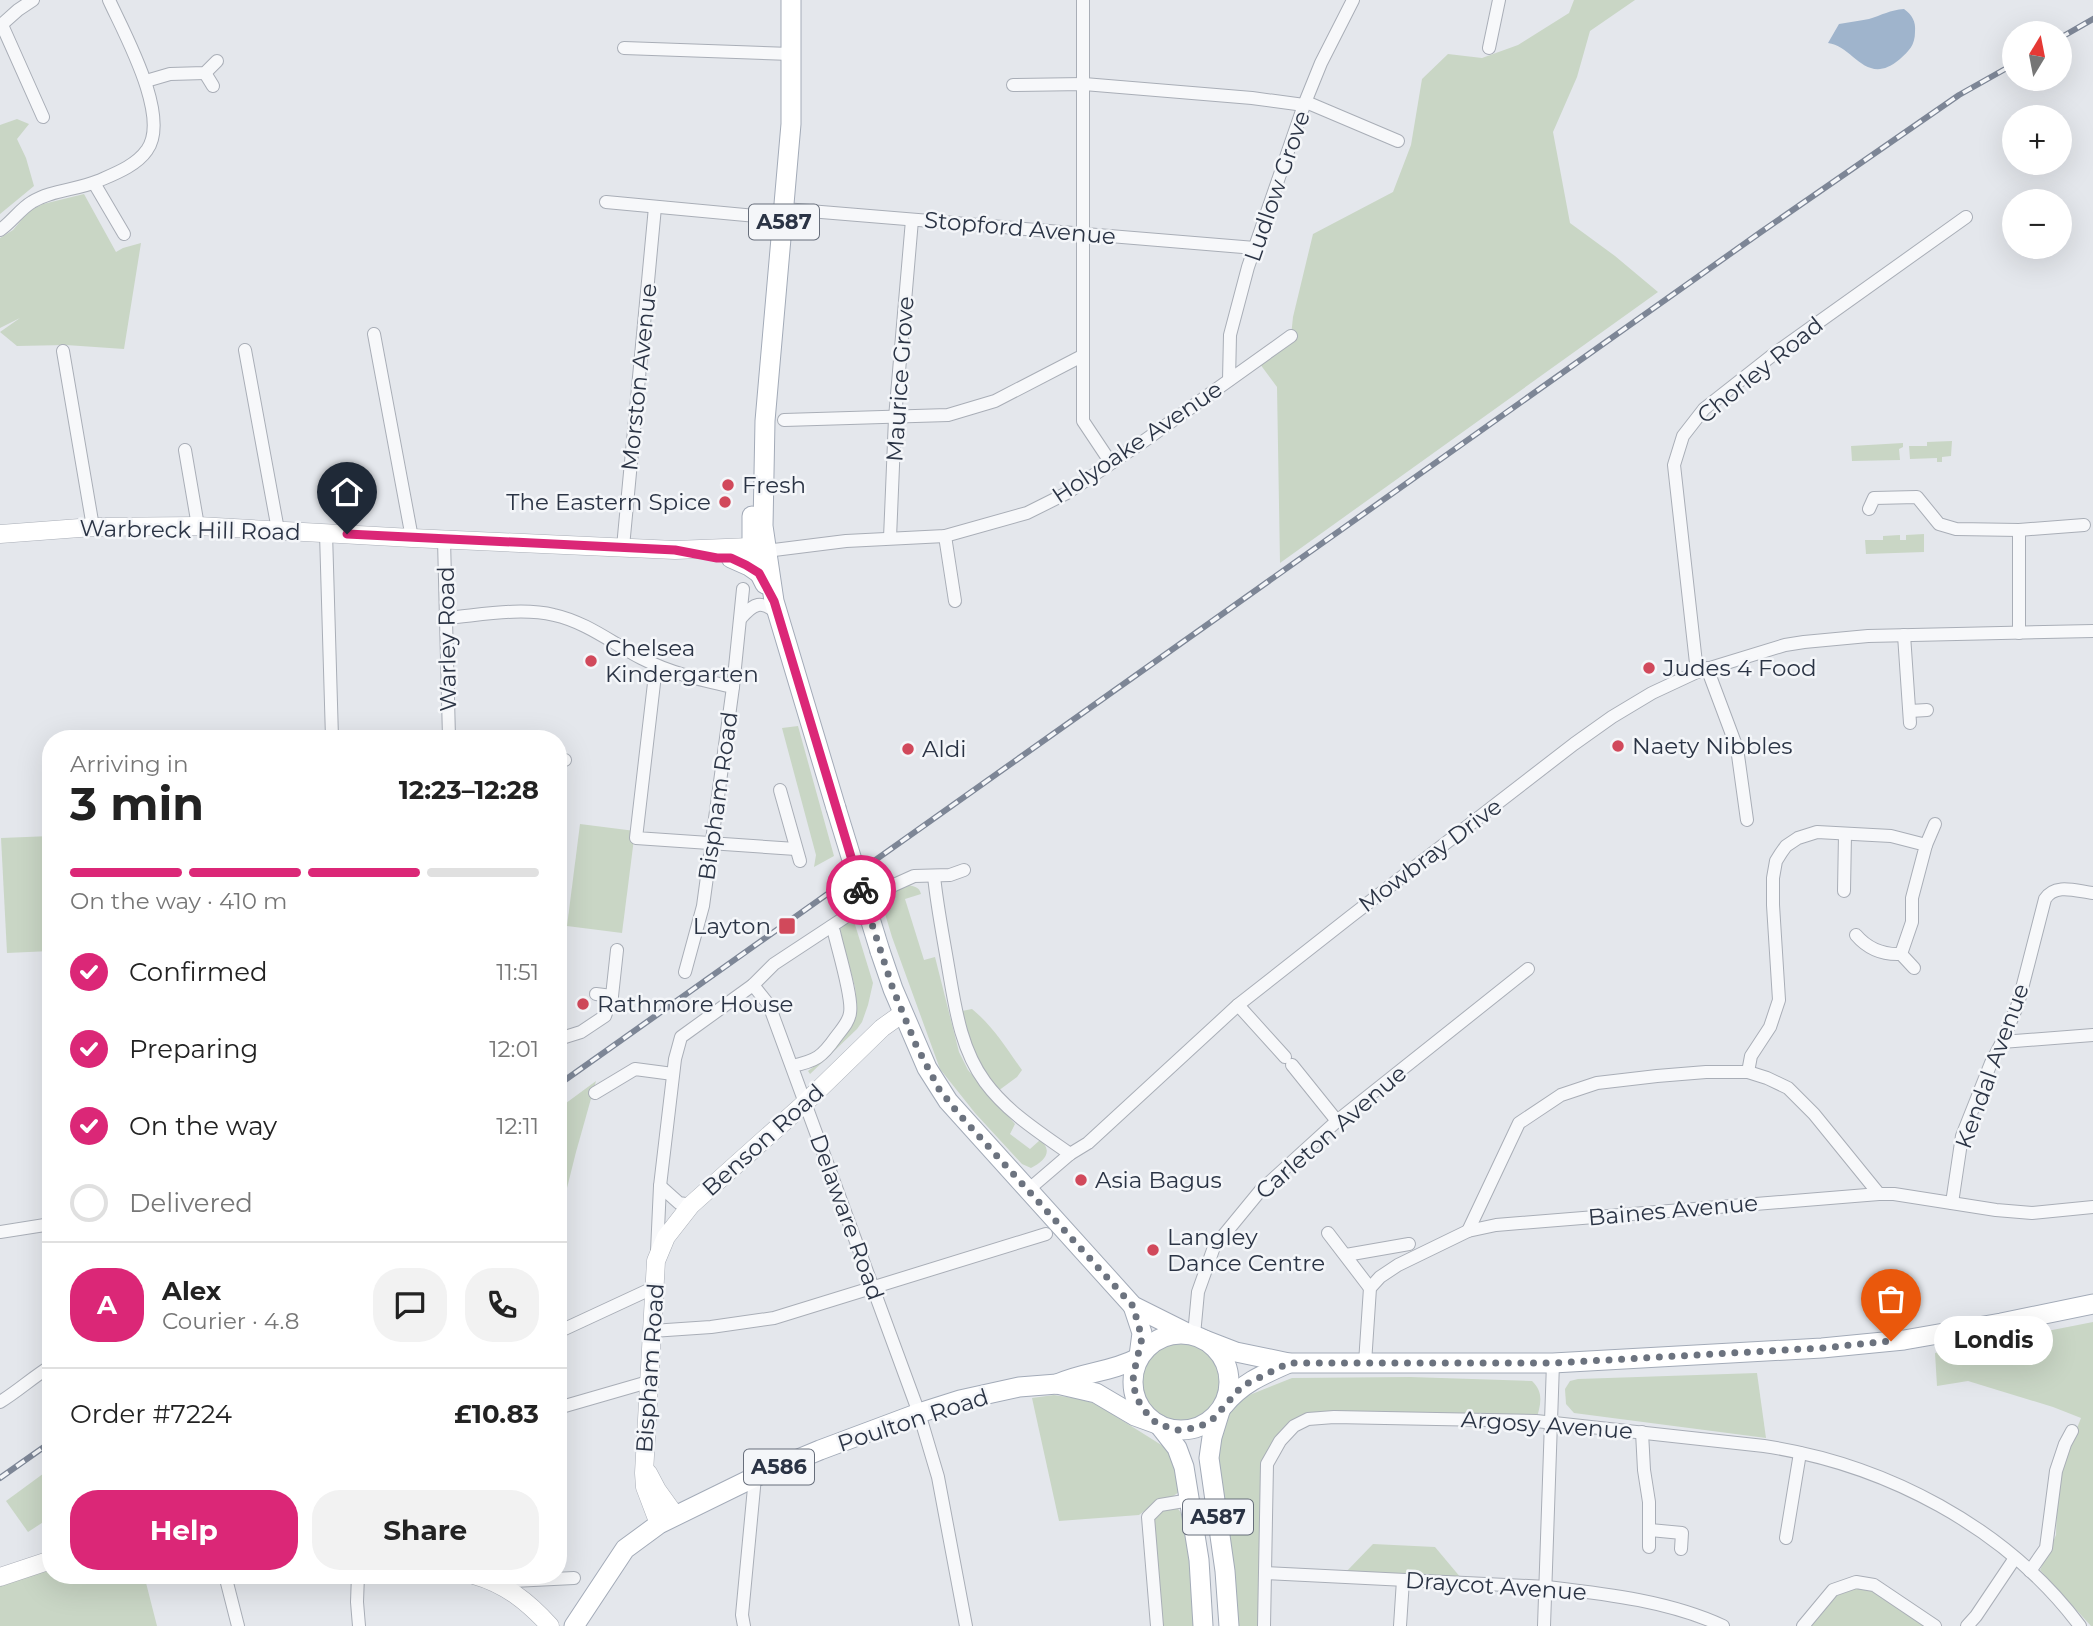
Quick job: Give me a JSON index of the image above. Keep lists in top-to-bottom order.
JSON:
{
  "streets": {
    "main road": [
      "A587",
      "Warbreck Hill Road",
      "Bispham Road",
      "Benson Road",
      "Poulton Road",
      "A586"
    ],
    "street": [
      "Ludlow Grove",
      "Stopford Avenue",
      "Chorley Road",
      "Morston Avenue",
      "Maurice Grove",
      "Holyoake Avenue",
      "Warley Road",
      "Mowbray Drive",
      "Kendal Avenue",
      "Carleton Avenue",
      "Baines Avenue",
      "Delaware Road",
      "Argosy Avenue",
      "Draycot Avenue"
    ]
  },
  "crossings": [
    ["Ludlow Grove", "Stopford Avenue"],
    ["Ludlow Grove", "Holyoake Avenue"],
    ["A587", "Stopford Avenue"],
    ["A587", "Holyoake Avenue"],
    ["A587", "Warbreck Hill Road"],
    ["A587", "Mowbray Drive"],
    ["A587", "Carleton Avenue"],
    ["A587", "Benson Road"],
    ["A587", "Poulton Road"],
    ["Stopford Avenue", "Morston Avenue"],
    ["Stopford Avenue", "Maurice Grove"],
    ["Chorley Road", "Mowbray Drive"],
    ["Morston Avenue", "Warbreck Hill Road"],
    ["Maurice Grove", "Holyoake Avenue"],
    ["Holyoake Avenue", "Warbreck Hill Road"],
    ["Warbreck Hill Road", "Warley Road"],
    ["Bispham Road", "Benson Road"],
    ["Bispham Road", "Delaware Road"],
    ["Bispham Road", "Poulton Road"],
    ["Bispham Road", "A586"],
    ["Kendal Avenue", "Baines Avenue"],
    ["Carleton Avenue", "Poulton Road"],
    ["Benson Road", "Delaware Road"],
    ["Delaware Road", "Poulton Road"],
    ["Poulton Road", "A586"],
    ["Argosy Avenue", "Draycot Avenue"]
  ],
  "places": {
    "other": [
      "Fresh",
      "The Eastern Spice",
      "Chelsea Kindergarten",
      "Judes 4 Food",
      "Naety Nibbles",
      "Aldi",
      "Rathmore House",
      "Asia Bagus",
      "Langley Dance Centre",
      "Londis"
    ],
    "transit": ["Layton"]
  },
  "north": "top",
  "page": {
    "map_buttons": ["+", "−"],
    "heading": ["3 min", "Arriving in", "12:23–12:28"],
    "panel": [
      "Alex",
      "Courier · 4.8",
      "Order #7224",
      "£10.83"
    ],
    "bar": "On the way · 410 m",
    "list": [
      ["Confirmed", "11:51"],
      ["Preparing", "12:01"],
      ["On the way", "12:11"],
      "Delivered"
    ],
    "round": "A",
    "bubble": "Londis",
    "buttons": ["Help", "Share"]
  }
}
